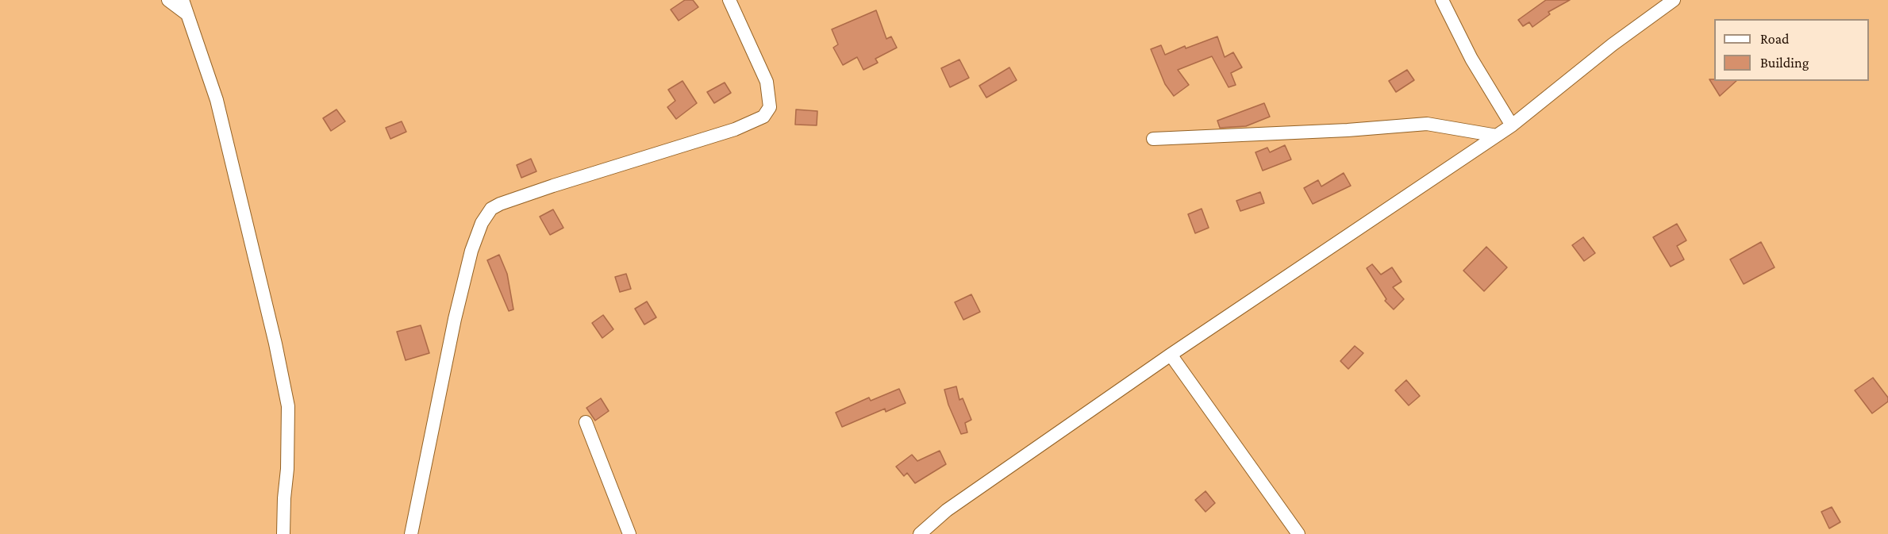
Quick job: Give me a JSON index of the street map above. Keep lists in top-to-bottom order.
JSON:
{
  "legend": ["Road", "Building"]
}
